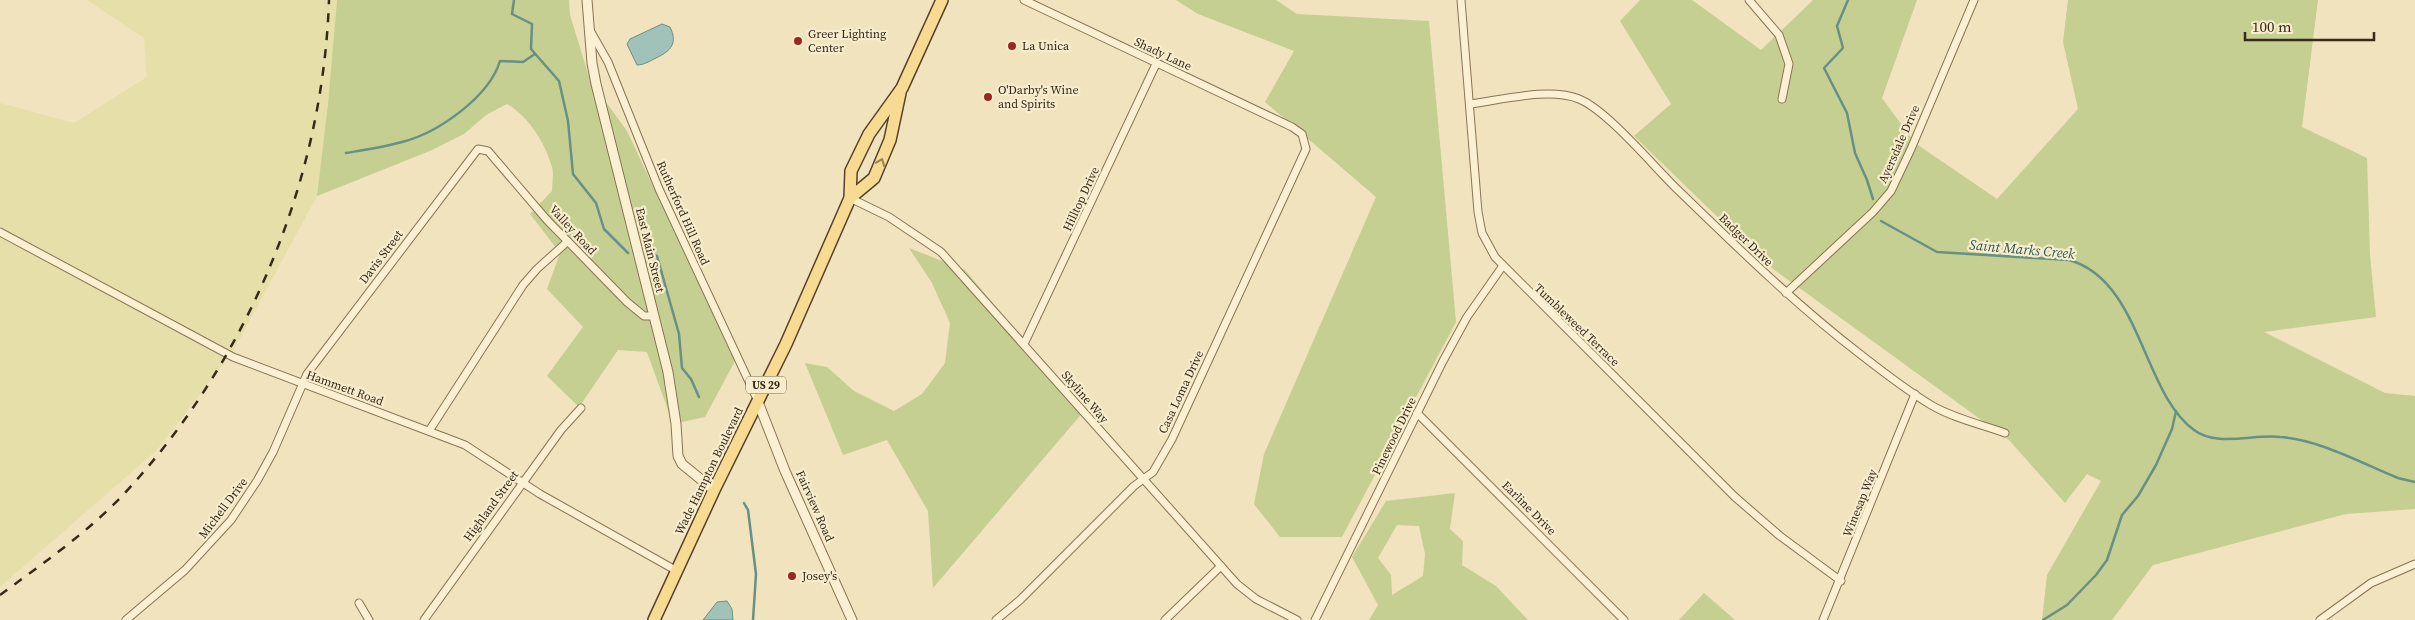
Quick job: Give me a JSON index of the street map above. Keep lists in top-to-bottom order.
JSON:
{
  "streets": {
    "main road": ["US 29", "Wade Hampton Boulevard"],
    "street": [
      "Shady Lane",
      "Ayersdale Drive",
      "Hilltop Drive",
      "Rutherford Hill Road",
      "Valley Road",
      "Badger Drive",
      "East Main Street",
      "Davis Street",
      "Tumbleweed Terrace",
      "Hammett Road",
      "Casa Loma Drive",
      "Skyline Way",
      "Pinewood Drive",
      "Winesap Way",
      "Highland Street",
      "Fairview Road",
      "Michell Drive",
      "Earline Drive"
    ]
  },
  "crossings": [
    ["Shady Lane", "Hilltop Drive"],
    ["Shady Lane", "Casa Loma Drive"],
    ["Ayersdale Drive", "Badger Drive"],
    ["Hilltop Drive", "Skyline Way"],
    ["Rutherford Hill Road", "East Main Street"],
    ["Rutherford Hill Road", "Wade Hampton Boulevard"],
    ["Rutherford Hill Road", "Fairview Road"],
    ["Valley Road", "East Main Street"],
    ["Valley Road", "Davis Street"],
    ["Badger Drive", "Tumbleweed Terrace"],
    ["Badger Drive", "Winesap Way"],
    ["East Main Street", "Wade Hampton Boulevard"],
    ["Davis Street", "Hammett Road"],
    ["Davis Street", "Michell Drive"],
    ["Tumbleweed Terrace", "Pinewood Drive"],
    ["Tumbleweed Terrace", "Winesap Way"],
    ["Hammett Road", "Wade Hampton Boulevard"],
    ["Hammett Road", "Highland Street"],
    ["Hammett Road", "Michell Drive"],
    ["Casa Loma Drive", "Skyline Way"],
    ["Skyline Way", "Wade Hampton Boulevard"],
    ["Pinewood Drive", "Earline Drive"],
    ["Wade Hampton Boulevard", "Fairview Road"]
  ],
  "water": ["Saint Marks Creek"],
  "places": [
    "Greer Lighting Center",
    "La Unica",
    "O'Darby's Wine and Spirits",
    "Josey's"
  ],
  "scale_bar": "100 m"
}
